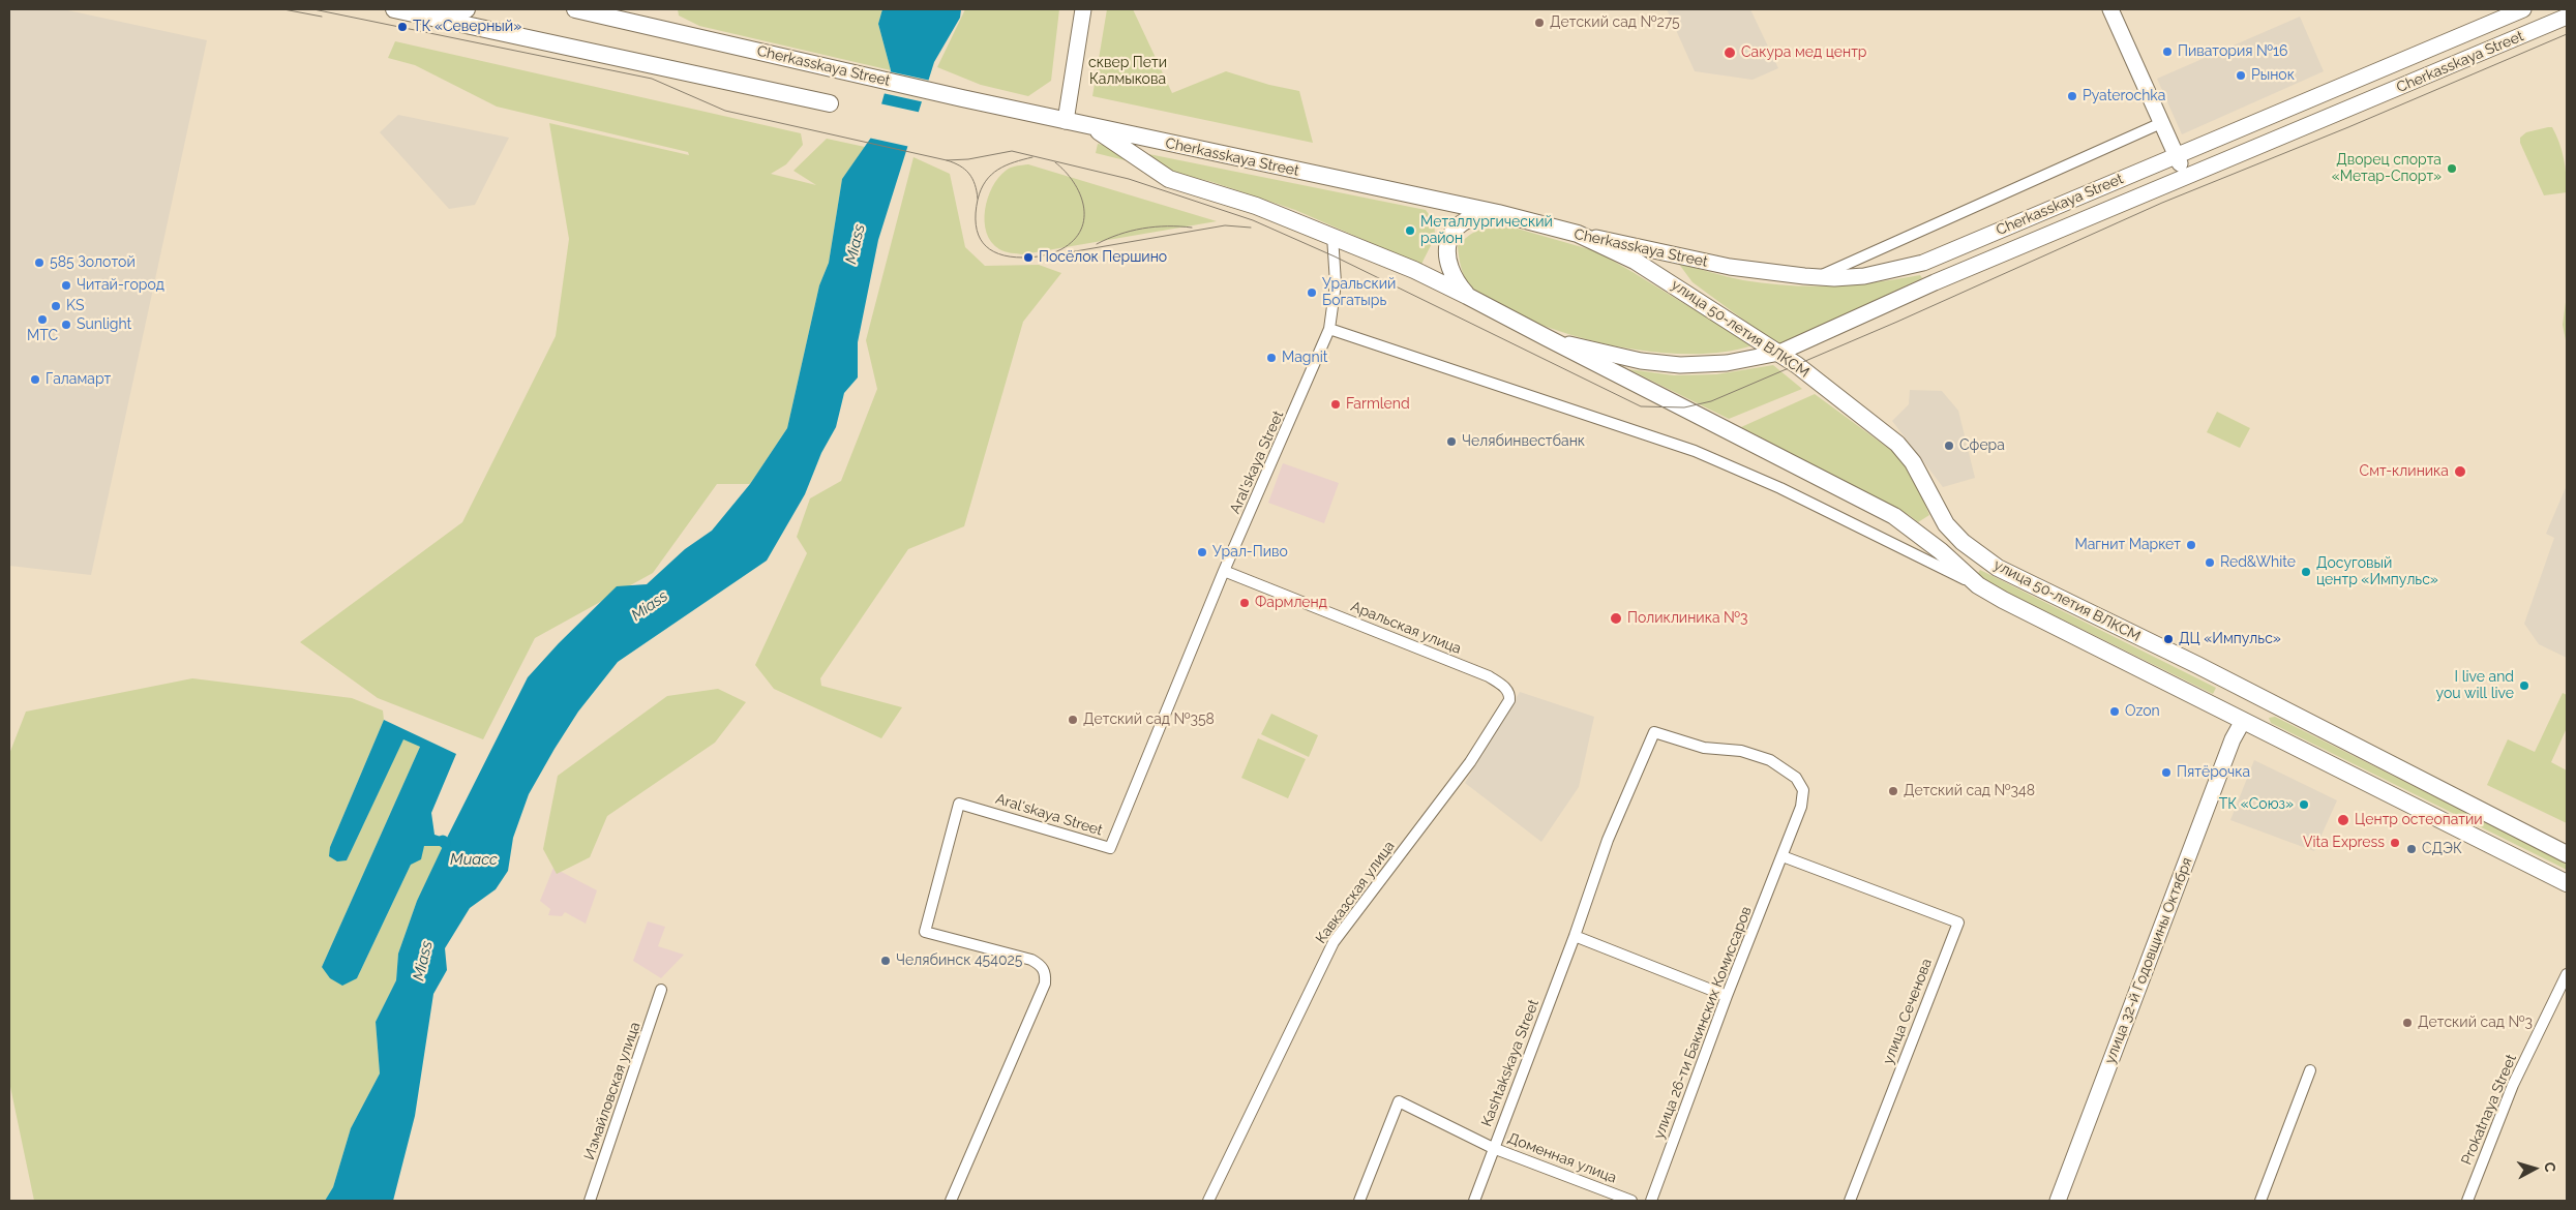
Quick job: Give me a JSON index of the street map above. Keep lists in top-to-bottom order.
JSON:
{
  "streets": {
    "main road": ["Cherkasskaya Street", "улица 50-летия ВЛКСМ", "улица 32-й Годовщины Октября"],
    "street": [
      "Aral'skaya Street",
      "Аральская улица",
      "Кавказская улица",
      "улица Сеченова",
      "улица 26-ти Бакинских Комиссаров",
      "Kashtakskaya Street",
      "Измайловская улица",
      "Prokatnaya Street",
      "Доменная улица"
    ]
  },
  "crossings": [
    ["Cherkasskaya Street", "улица 50-летия ВЛКСМ"],
    ["Cherkasskaya Street", "Aral'skaya Street"],
    ["улица 50-летия ВЛКСМ", "улица 32-й Годовщины Октября"],
    ["Aral'skaya Street", "Аральская улица"],
    ["Аральская улица", "Кавказская улица"],
    ["улица Сеченова", "улица 26-ти Бакинских Комиссаров"],
    ["улица 26-ти Бакинских Комиссаров", "Kashtakskaya Street"],
    ["Kashtakskaya Street", "Доменная улица"]
  ],
  "water": ["Miass", "Миасс"],
  "parks": ["сквер Пети Калмыкова"],
  "places": [
    "Детский сад №275",
    "ТК «Северный»",
    "Пиватория №16",
    "Сакура мед центр",
    "Рынок",
    "Pyaterochka",
    "Дворец спорта «Метар-Спорт»",
    "Металлургический район",
    "Посёлок Першино",
    "585 Золотой",
    "Читай-город",
    "Уральский Богатырь",
    "KS",
    "МТС",
    "Sunlight",
    "Magnit",
    "Галамарт",
    "Farmlend",
    "Челябинвестбанк",
    "Сфера",
    "Смт-клиника",
    "Магнит Маркет",
    "Урал-Пиво",
    "Red&White",
    "Досуговый центр «Импульс»",
    "Фармленд",
    "Поликлиника №3",
    "ДЦ «Импульс»",
    "I live and you will live",
    "Ozon",
    "Детский сад №358",
    "Пятёрочка",
    "Детский сад №348",
    "ТК «Союз»",
    "Центр остеопатии",
    "Vita Express",
    "СДЭК",
    "Челябинск 454025",
    "Детский сад №3"
  ],
  "north": "right"
}
